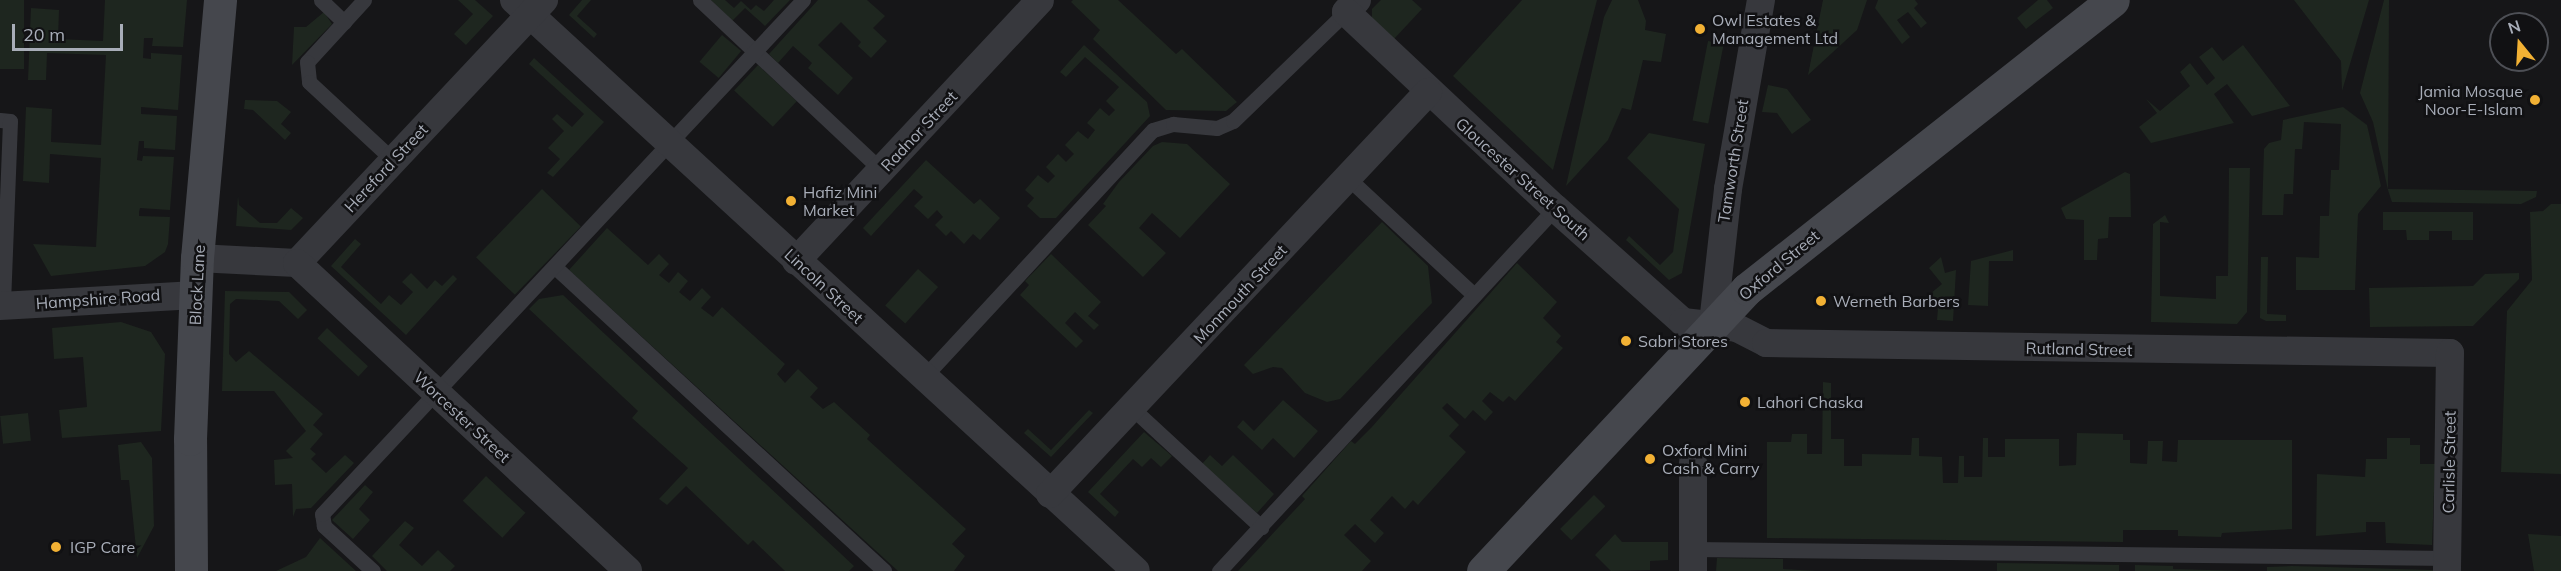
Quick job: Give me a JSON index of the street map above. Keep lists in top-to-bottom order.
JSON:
{
  "streets": {
    "main road": ["Oxford Street", "Block Lane"],
    "street": [
      "Radnor Street",
      "Tamworth Street",
      "Hereford Street",
      "Gloucester Street South",
      "Lincoln Street",
      "Monmouth Street",
      "Hampshire Road",
      "Rutland Street",
      "Worcester Street",
      "Carlisle Street"
    ]
  },
  "crossings": [
    ["Radnor Street", "Lincoln Street"],
    ["Tamworth Street", "Gloucester Street South"],
    ["Tamworth Street", "Oxford Street"],
    ["Tamworth Street", "Rutland Street"],
    ["Hereford Street", "Lincoln Street"],
    ["Hereford Street", "Worcester Street"],
    ["Gloucester Street South", "Oxford Street"],
    ["Gloucester Street South", "Monmouth Street"],
    ["Gloucester Street South", "Rutland Street"],
    ["Oxford Street", "Rutland Street"],
    ["Block Lane", "Hampshire Road"],
    ["Lincoln Street", "Monmouth Street"],
    ["Rutland Street", "Carlisle Street"]
  ],
  "places": [
    "Owl Estates & Management Ltd",
    "Jamia Mosque Noor-E-Islam",
    "Hafiz Mini Market",
    "Werneth Barbers",
    "Sabri Stores",
    "Lahori Chaska",
    "Oxford Mini Cash & Carry",
    "IGP Care"
  ],
  "scale_bar": "20 m",
  "north": "top"
}
